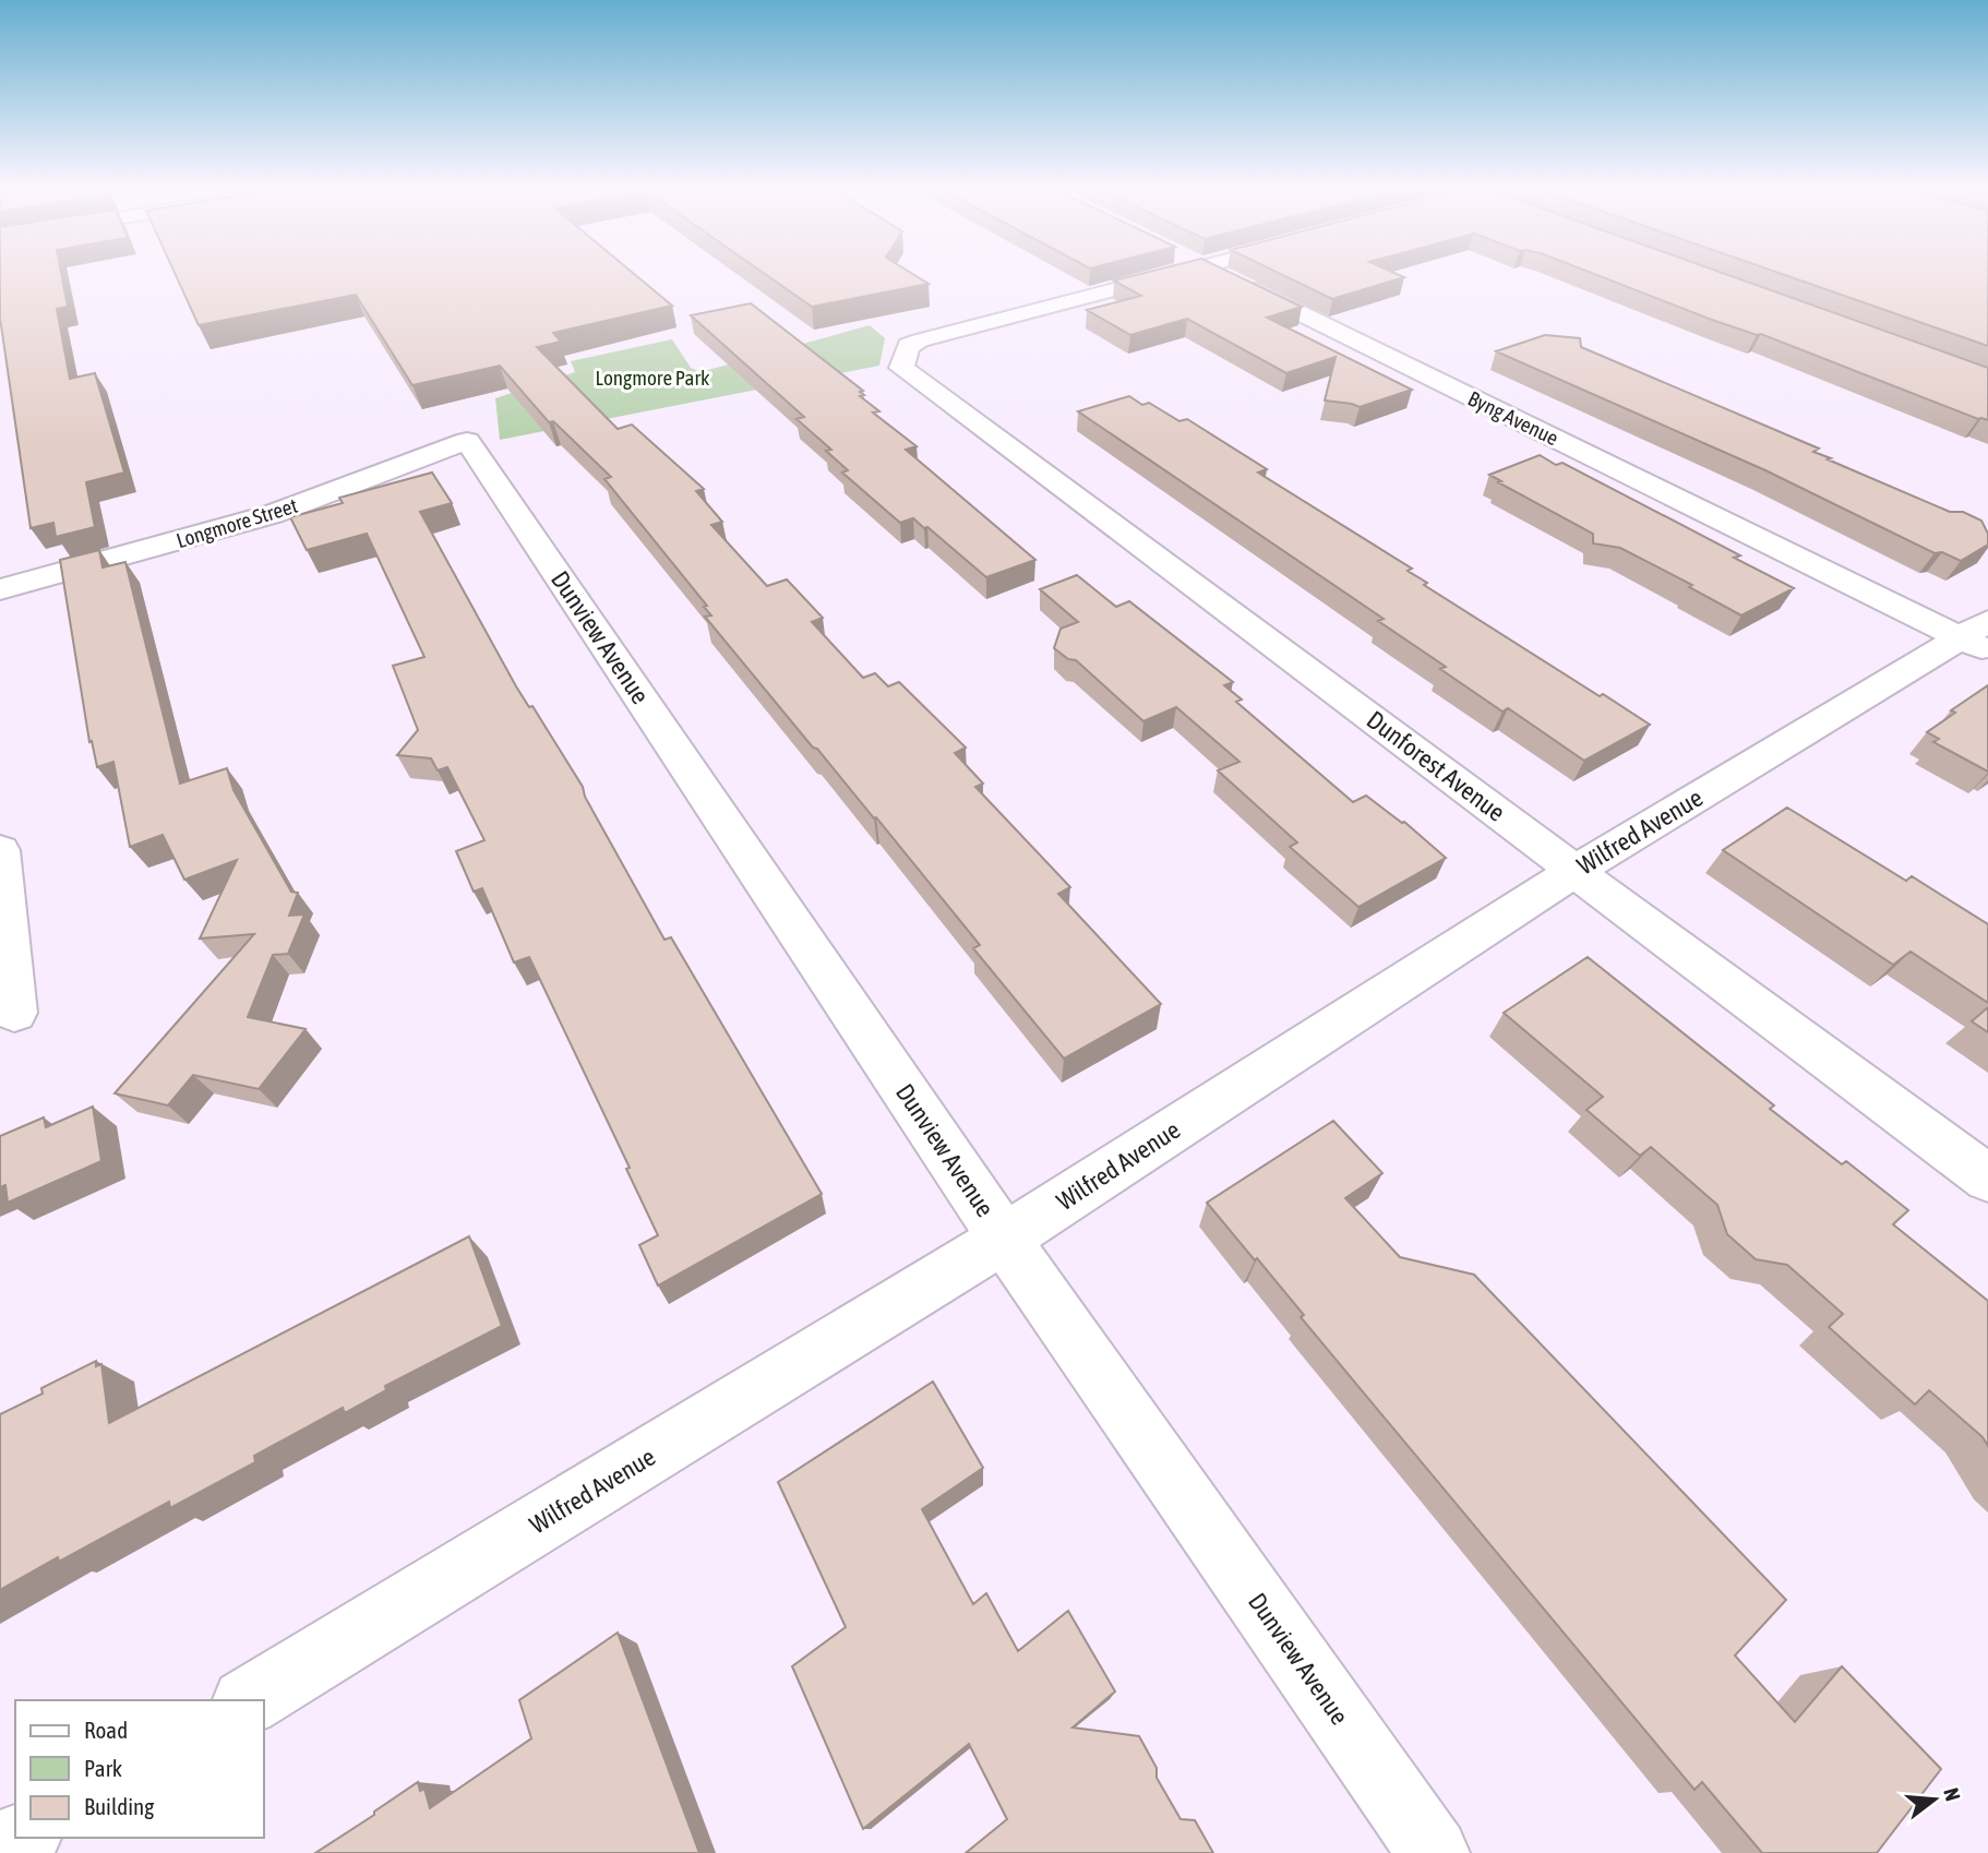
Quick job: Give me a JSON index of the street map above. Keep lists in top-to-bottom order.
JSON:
{
  "streets": {
    "street": [
      "Byng Avenue",
      "Longmore Street",
      "Dunview Avenue",
      "Dunforest Avenue",
      "Wilfred Avenue"
    ]
  },
  "crossings": [
    ["Byng Avenue", "Wilfred Avenue"],
    ["Longmore Street", "Dunview Avenue"],
    ["Dunview Avenue", "Wilfred Avenue"],
    ["Dunforest Avenue", "Wilfred Avenue"]
  ],
  "parks": ["Longmore Park"],
  "legend": ["Road", "Park", "Building"],
  "north": "right"
}
